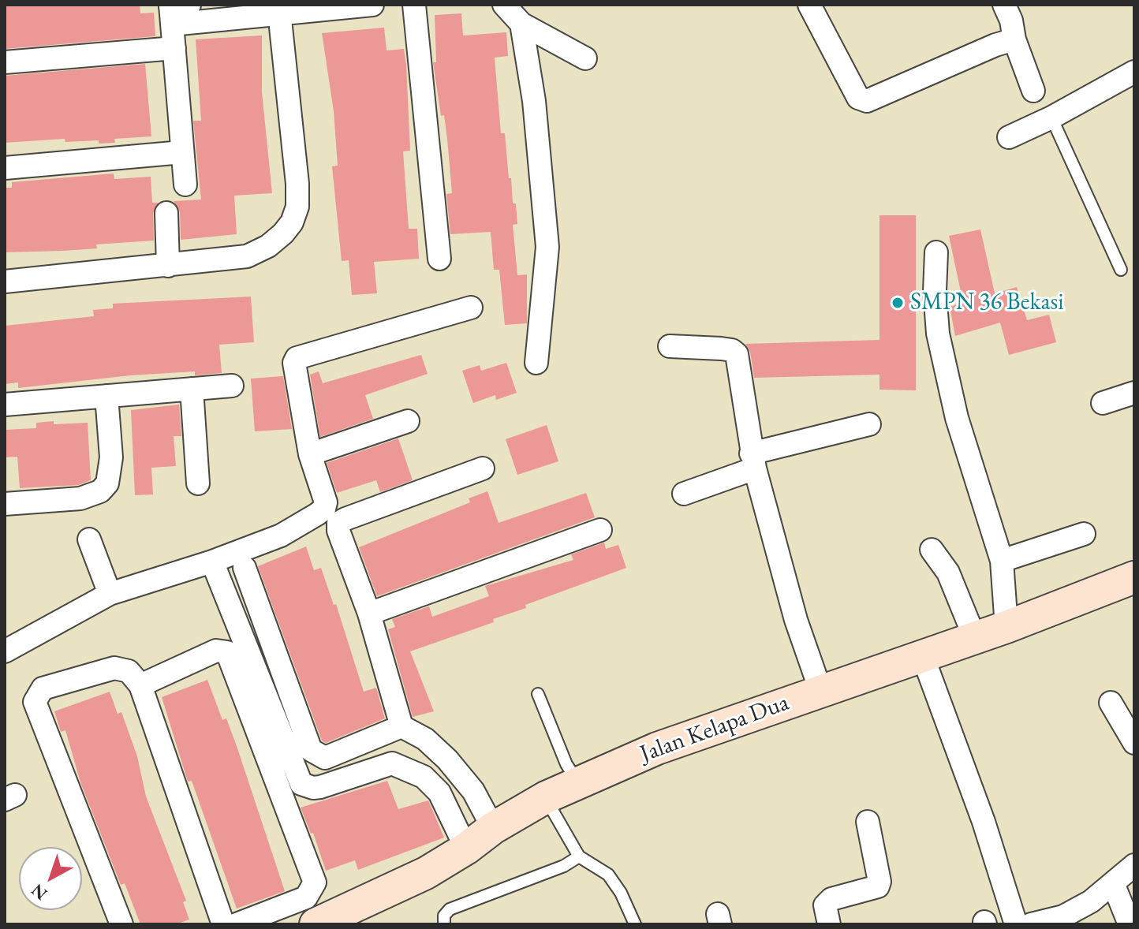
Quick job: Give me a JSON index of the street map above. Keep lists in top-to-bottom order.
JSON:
{
  "streets": {
    "main road": ["Jalan Kelapa Dua"]
  },
  "places": ["SMPN 36 Bekasi"],
  "north": "bottom left"
}
